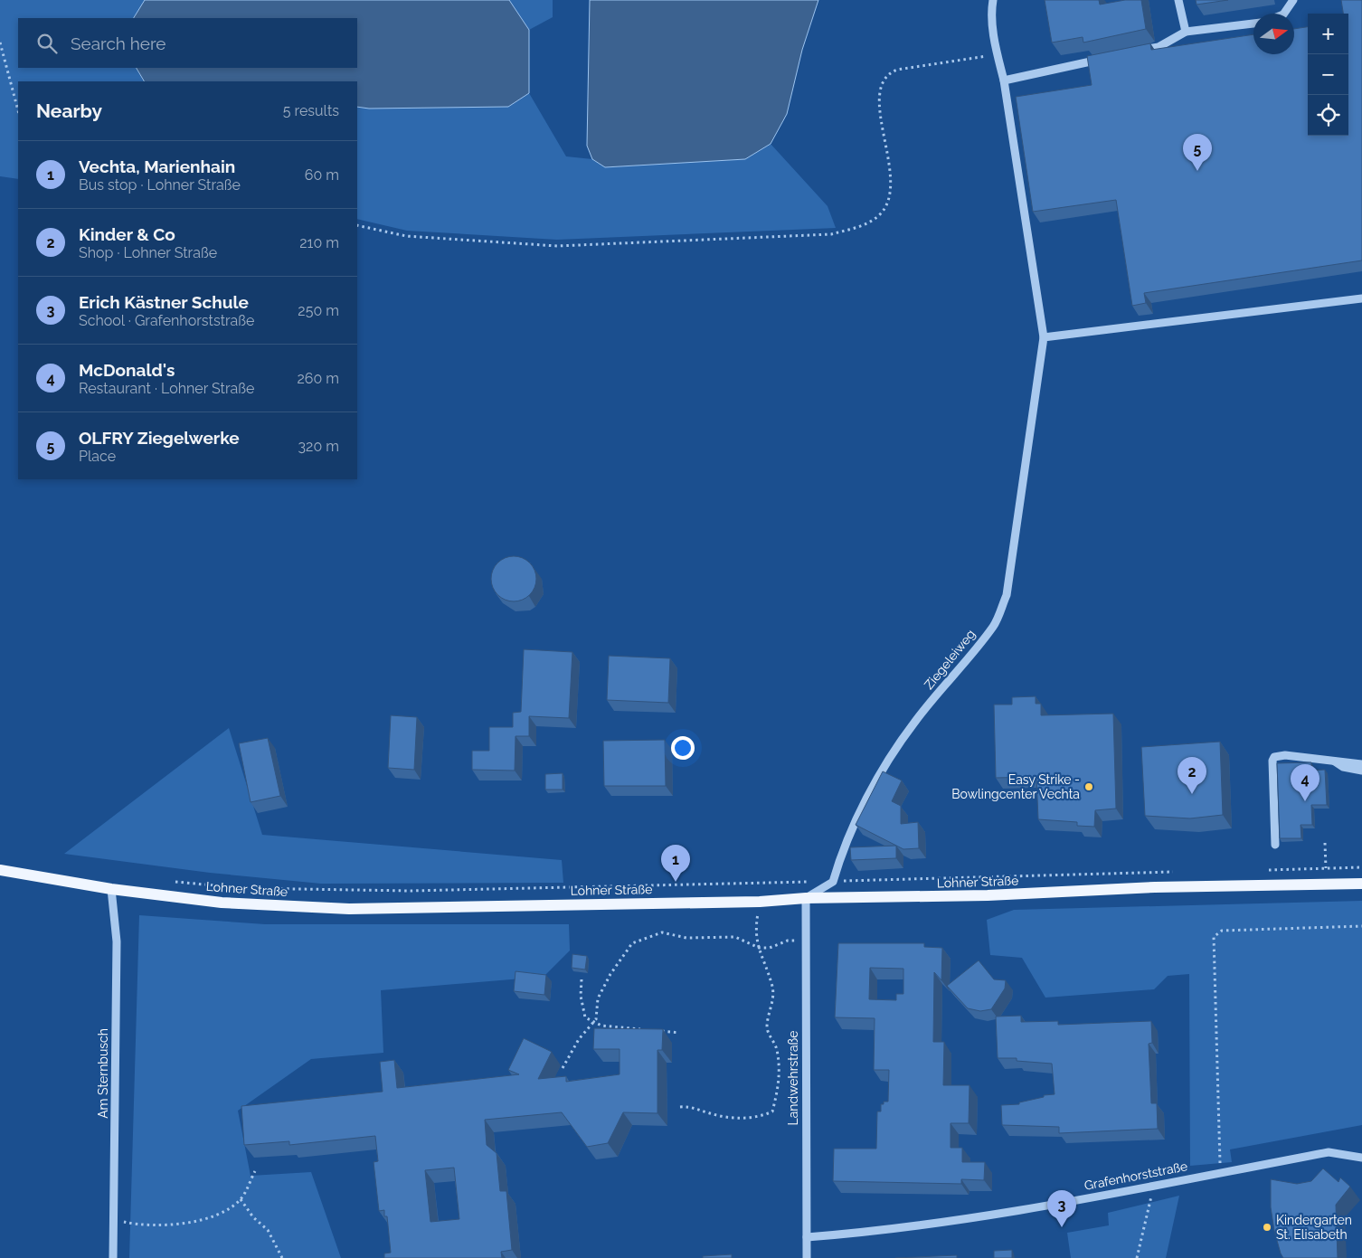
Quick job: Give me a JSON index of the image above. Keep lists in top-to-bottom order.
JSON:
{
  "streets": {
    "main road": ["Lohner Straße"],
    "street": [
      "Ziegeleiweg",
      "Am Sternbusch",
      "Landwehrstraße",
      "Grafenhorststraße"
    ]
  },
  "crossings": [
    ["Lohner Straße", "Am Sternbusch"],
    ["Lohner Straße", "Landwehrstraße"],
    ["Landwehrstraße", "Grafenhorststraße"]
  ],
  "places": ["Easy Strike - Bowlingcenter Vechta", "Kindergarten St. Elisabeth"],
  "north": "right",
  "page": {
    "map_buttons": ["+", "−"],
    "search": "Search here",
    "heading": ["Nearby", "5 results"],
    "pins": [
      "5",
      "2",
      "4",
      "1",
      "3"
    ],
    "list": [
      {
        "mark": "1",
        "name": "Vechta, Marienhain",
        "note": "Bus stop · Lohner Straße",
        "value": "60 m"
      },
      {
        "mark": "2",
        "name": "Kinder & Co",
        "note": "Shop · Lohner Straße",
        "value": "210 m"
      },
      {
        "mark": "3",
        "name": "Erich Kästner Schule",
        "note": "School · Grafenhorststraße",
        "value": "250 m"
      },
      {
        "mark": "4",
        "name": "McDonald's",
        "note": "Restaurant · Lohner Straße",
        "value": "260 m"
      },
      {
        "mark": "5",
        "name": "OLFRY Ziegelwerke",
        "note": "Place",
        "value": "320 m"
      }
    ]
  }
}
